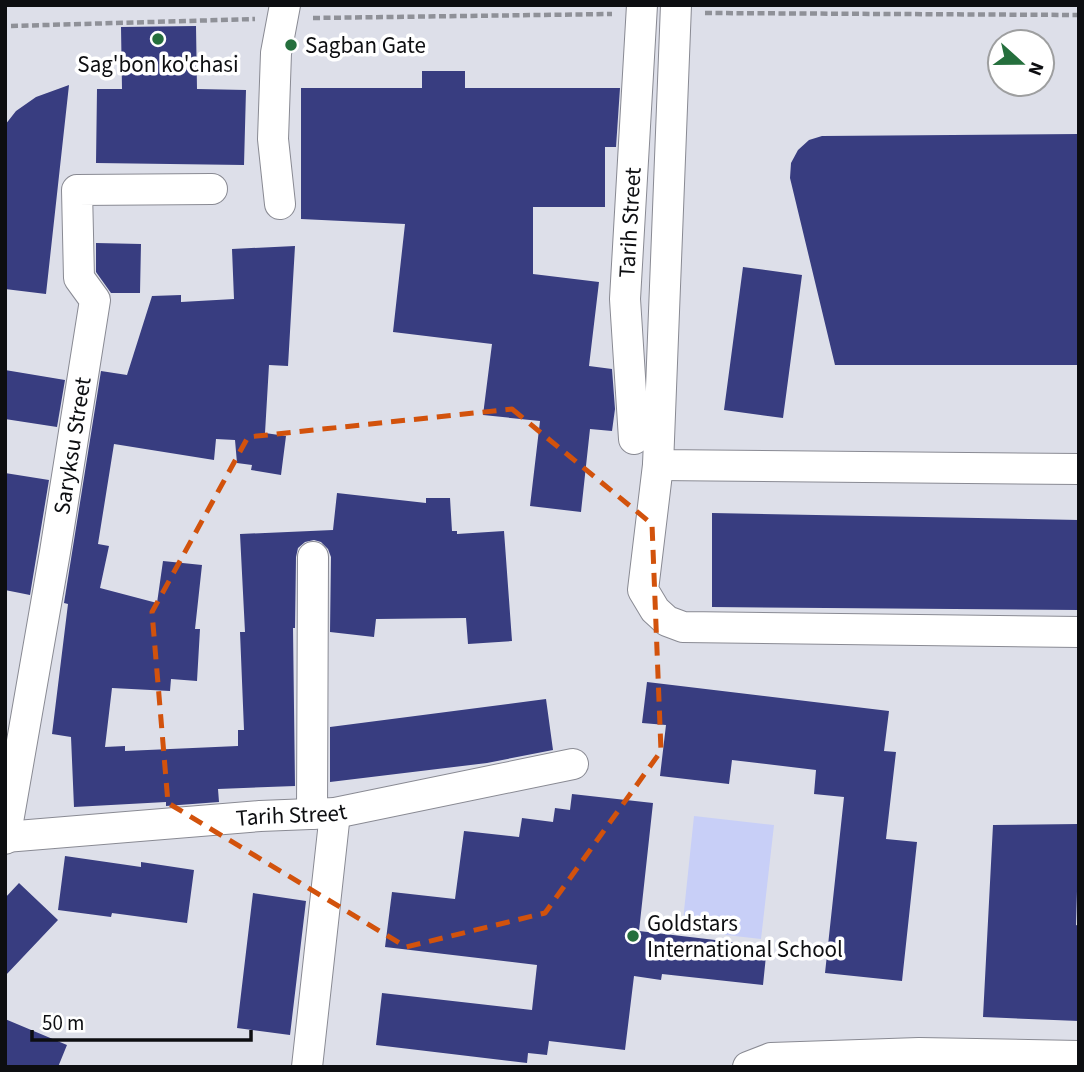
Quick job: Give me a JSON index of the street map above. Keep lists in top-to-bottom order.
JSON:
{
  "streets": {
    "street": ["Tarih Street", "Saryksu Street"]
  },
  "crossings": [
    ["Tarih Street", "Saryksu Street"]
  ],
  "places": ["Sag'bon ko'chasi", "Sagban Gate", "Goldstars International School"],
  "scale_bar": "50 m",
  "north": "right"
}
